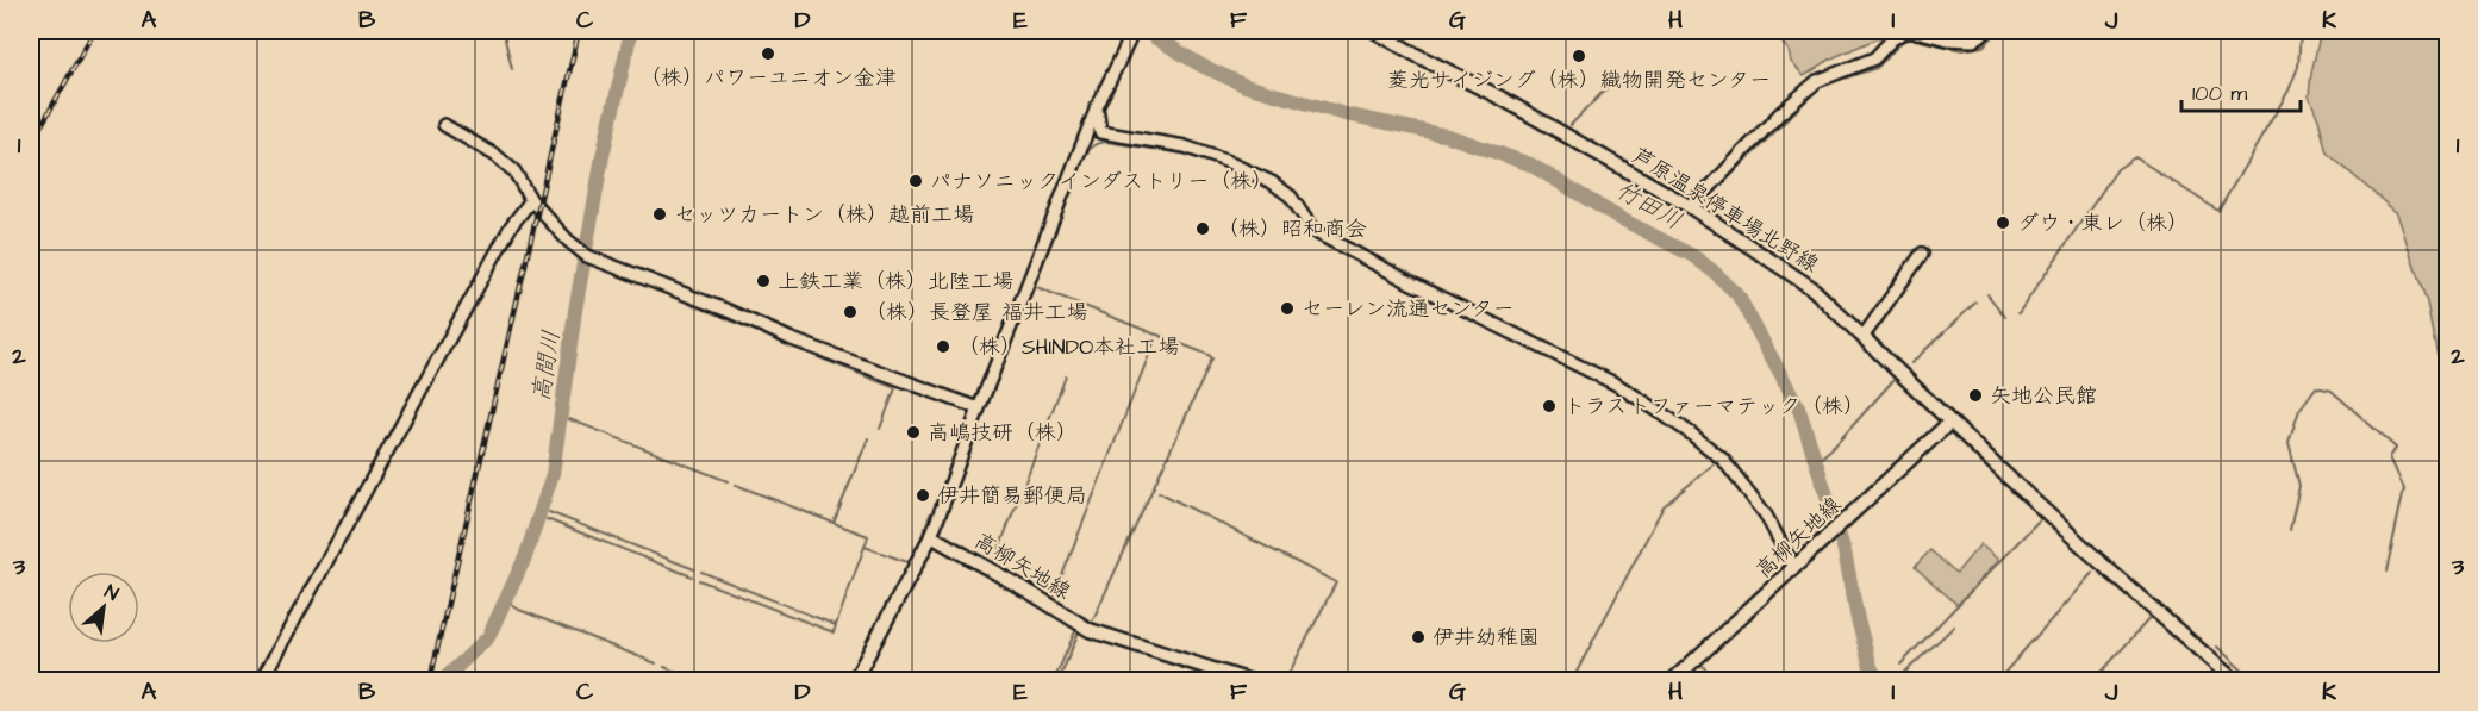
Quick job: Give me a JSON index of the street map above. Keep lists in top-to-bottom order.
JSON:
{
  "streets": {
    "main road": ["芦原温泉停車場北野線", "高柳矢地線"]
  },
  "crossings": [
    ["芦原温泉停車場北野線", "高柳矢地線"]
  ],
  "water": ["竹田川", "高間川"],
  "places": [
    "（株）パワーユニオン金津",
    "菱光サイジング（株）織物開発センター",
    "パナソニックインダストリー（株）",
    "セッツカートン（株）越前工場",
    "ダウ・東レ（株）",
    "（株）昭和商会",
    "上鉄工業（株）北陸工場",
    "セーレン流通センター",
    "（株）長登屋 福井工場",
    "（株）SHINDO本社工場",
    "矢地公民館",
    "トラストファーマテック（株）",
    "高嶋技研（株）",
    "伊井簡易郵便局",
    "伊井幼稚園"
  ],
  "scale_bar": "100 m",
  "north": "top right",
  "grid": {
    "columns": [
      "A",
      "B",
      "C",
      "D",
      "E",
      "F",
      "G",
      "H",
      "I",
      "J",
      "K"
    ],
    "rows": ["1", "2", "3"]
  }
}
